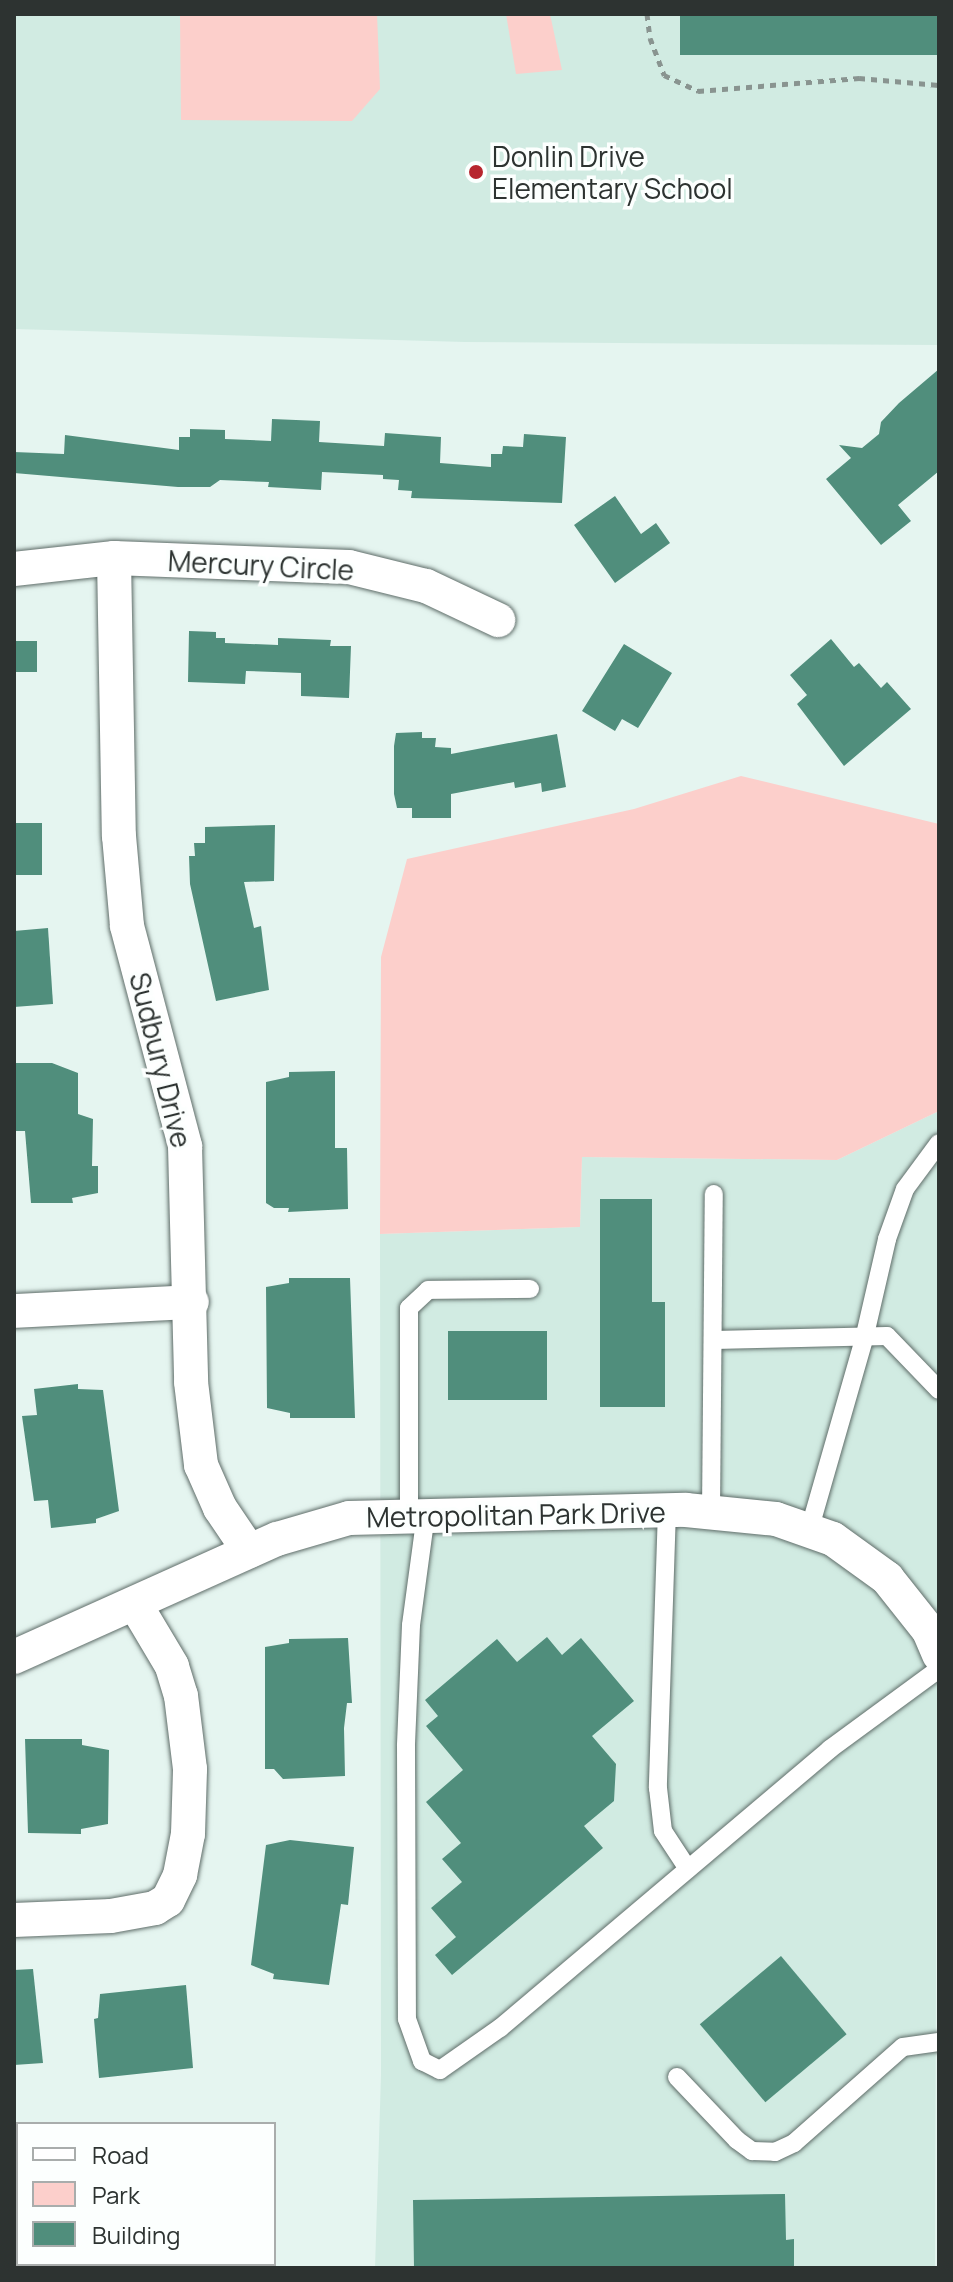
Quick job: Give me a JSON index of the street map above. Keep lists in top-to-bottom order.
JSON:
{
  "streets": {
    "street": ["Mercury Circle", "Sudbury Drive", "Metropolitan Park Drive"]
  },
  "crossings": [
    ["Mercury Circle", "Sudbury Drive"],
    ["Sudbury Drive", "Metropolitan Park Drive"]
  ],
  "places": ["Donlin Drive Elementary School"],
  "legend": ["Road", "Park", "Building"]
}
